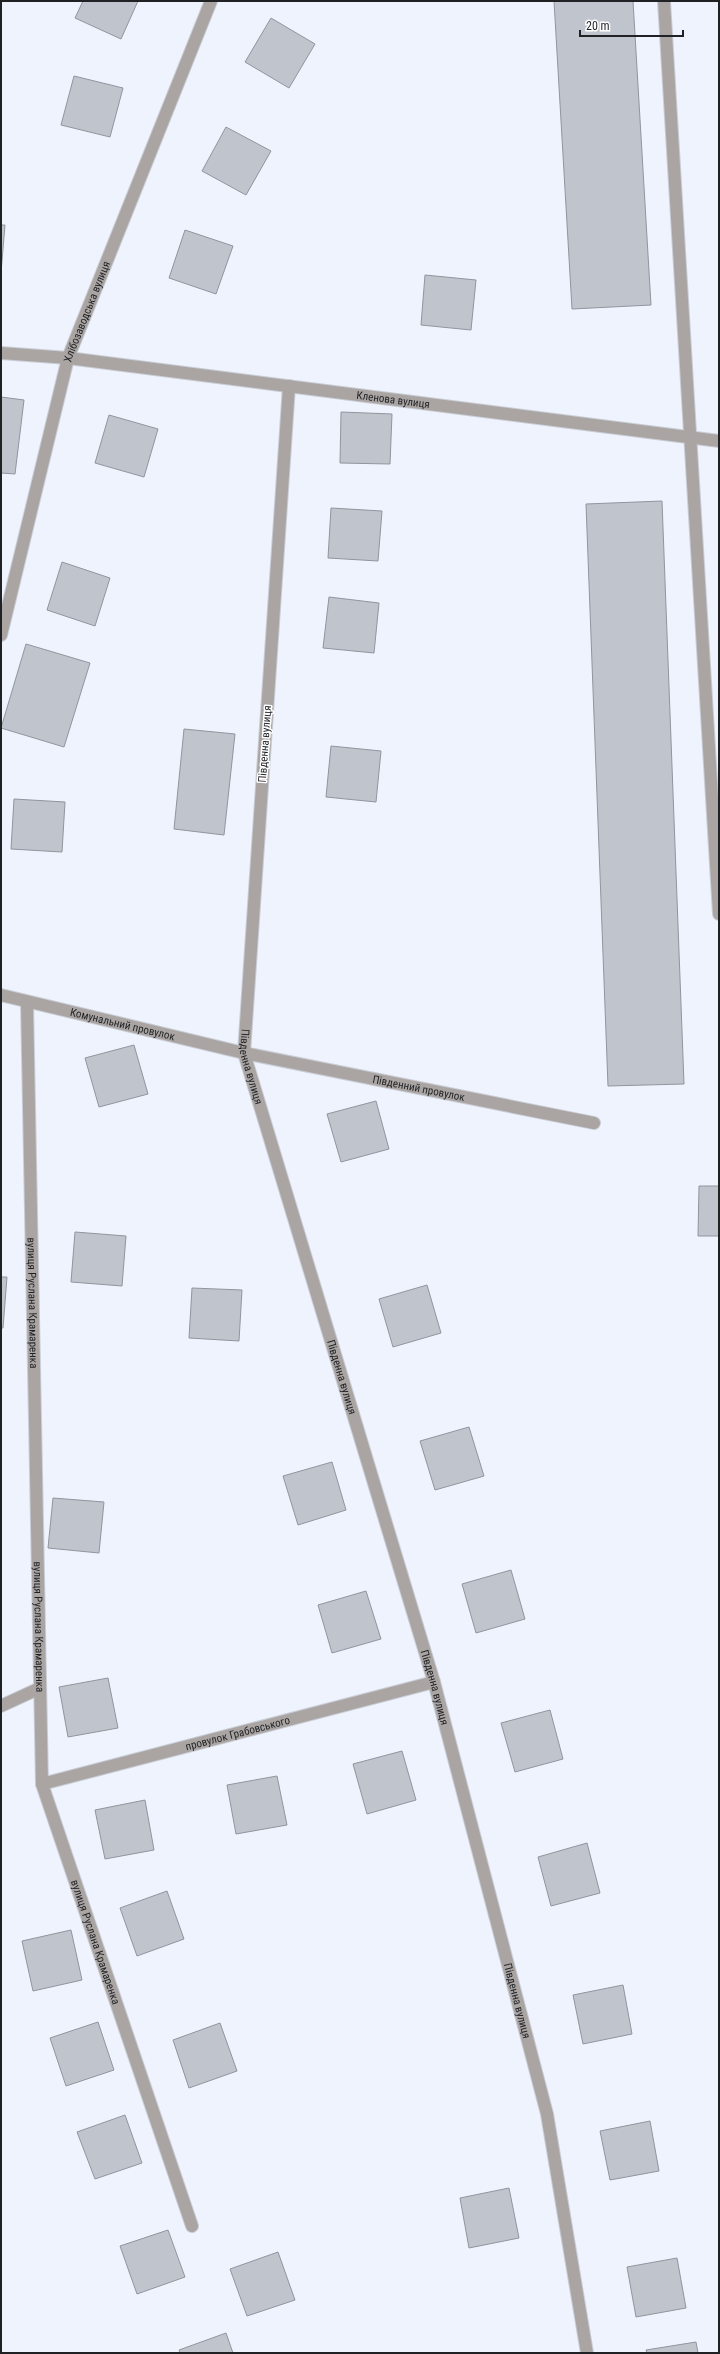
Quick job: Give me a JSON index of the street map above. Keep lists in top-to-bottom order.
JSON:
{
  "streets": {
    "street": [
      "Хлібозаводська вулиця",
      "Кленова вулиця",
      "Південна вулиця",
      "Комунальний провулок",
      "Південний провулок",
      "вулиця Руслана Крамаренка",
      "провулок Грабовського"
    ]
  },
  "crossings": [
    ["Хлібозаводська вулиця", "Кленова вулиця"],
    ["Кленова вулиця", "Південна вулиця"],
    ["Південна вулиця", "Комунальний провулок"],
    ["Південна вулиця", "Південний провулок"],
    ["Південна вулиця", "провулок Грабовського"],
    ["Комунальний провулок", "Південний провулок"],
    ["Комунальний провулок", "вулиця Руслана Крамаренка"],
    ["вулиця Руслана Крамаренка", "провулок Грабовського"]
  ],
  "scale_bar": "20 m"
}
